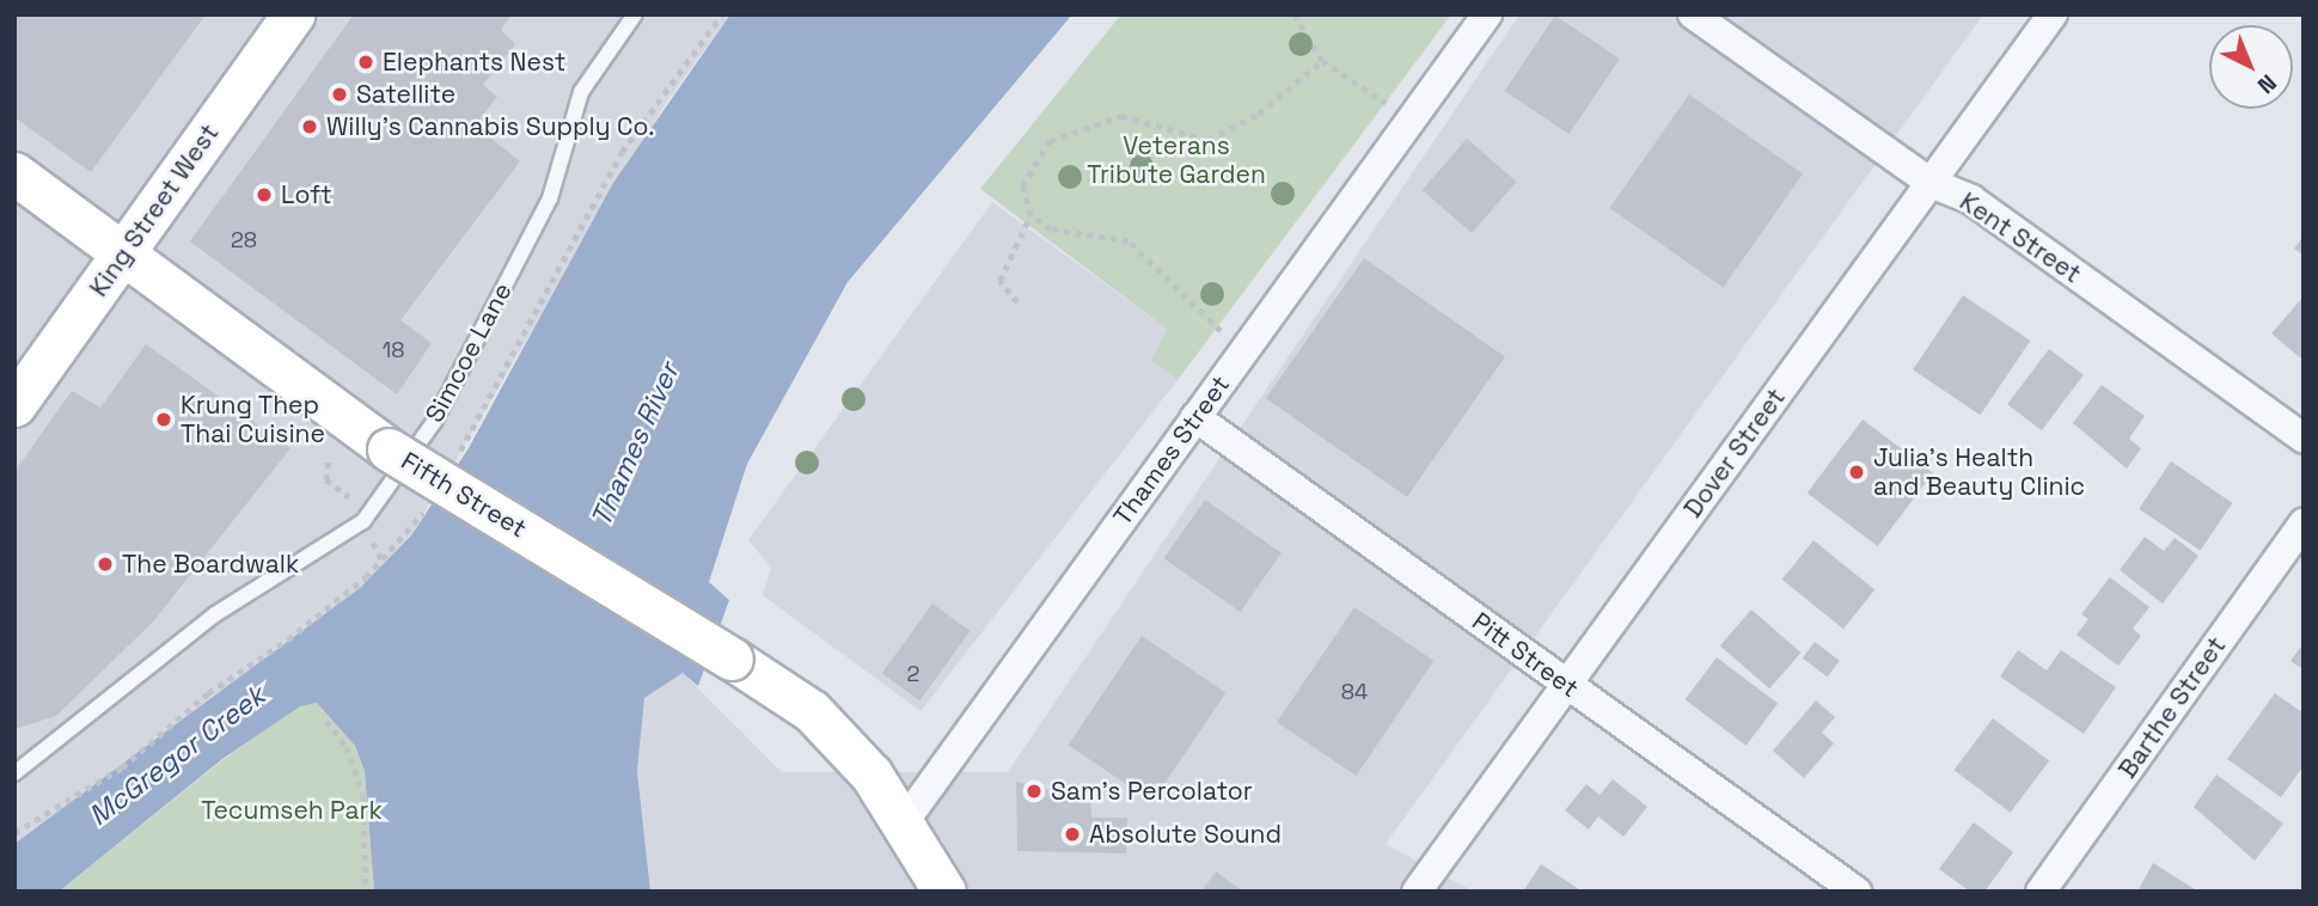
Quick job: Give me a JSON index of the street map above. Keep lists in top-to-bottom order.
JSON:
{
  "streets": {
    "street": [
      "King Street West",
      "Kent Street",
      "Thames Street",
      "Dover Street",
      "Fifth Street",
      "Pitt Street",
      "Barthe Street"
    ],
    "lane": ["Simcoe Lane"]
  },
  "crossings": [
    ["King Street West", "Fifth Street"],
    ["Kent Street", "Dover Street"],
    ["Thames Street", "Fifth Street"],
    ["Thames Street", "Pitt Street"],
    ["Dover Street", "Pitt Street"]
  ],
  "water": ["Thames River", "McGregor Creek"],
  "parks": ["Veterans Tribute Garden", "Tecumseh Park"],
  "places": [
    "Elephants Nest",
    "Satellite",
    "Willy's Cannabis Supply Co.",
    "Loft",
    "Krung Thep Thai Cuisine",
    "Julia’s Health and Beauty Clinic",
    "The Boardwalk",
    "Sam's Percolator",
    "Absolute Sound"
  ],
  "house_numbers": [
    "28",
    "18",
    "2",
    "84"
  ],
  "north": "bottom right"
}
